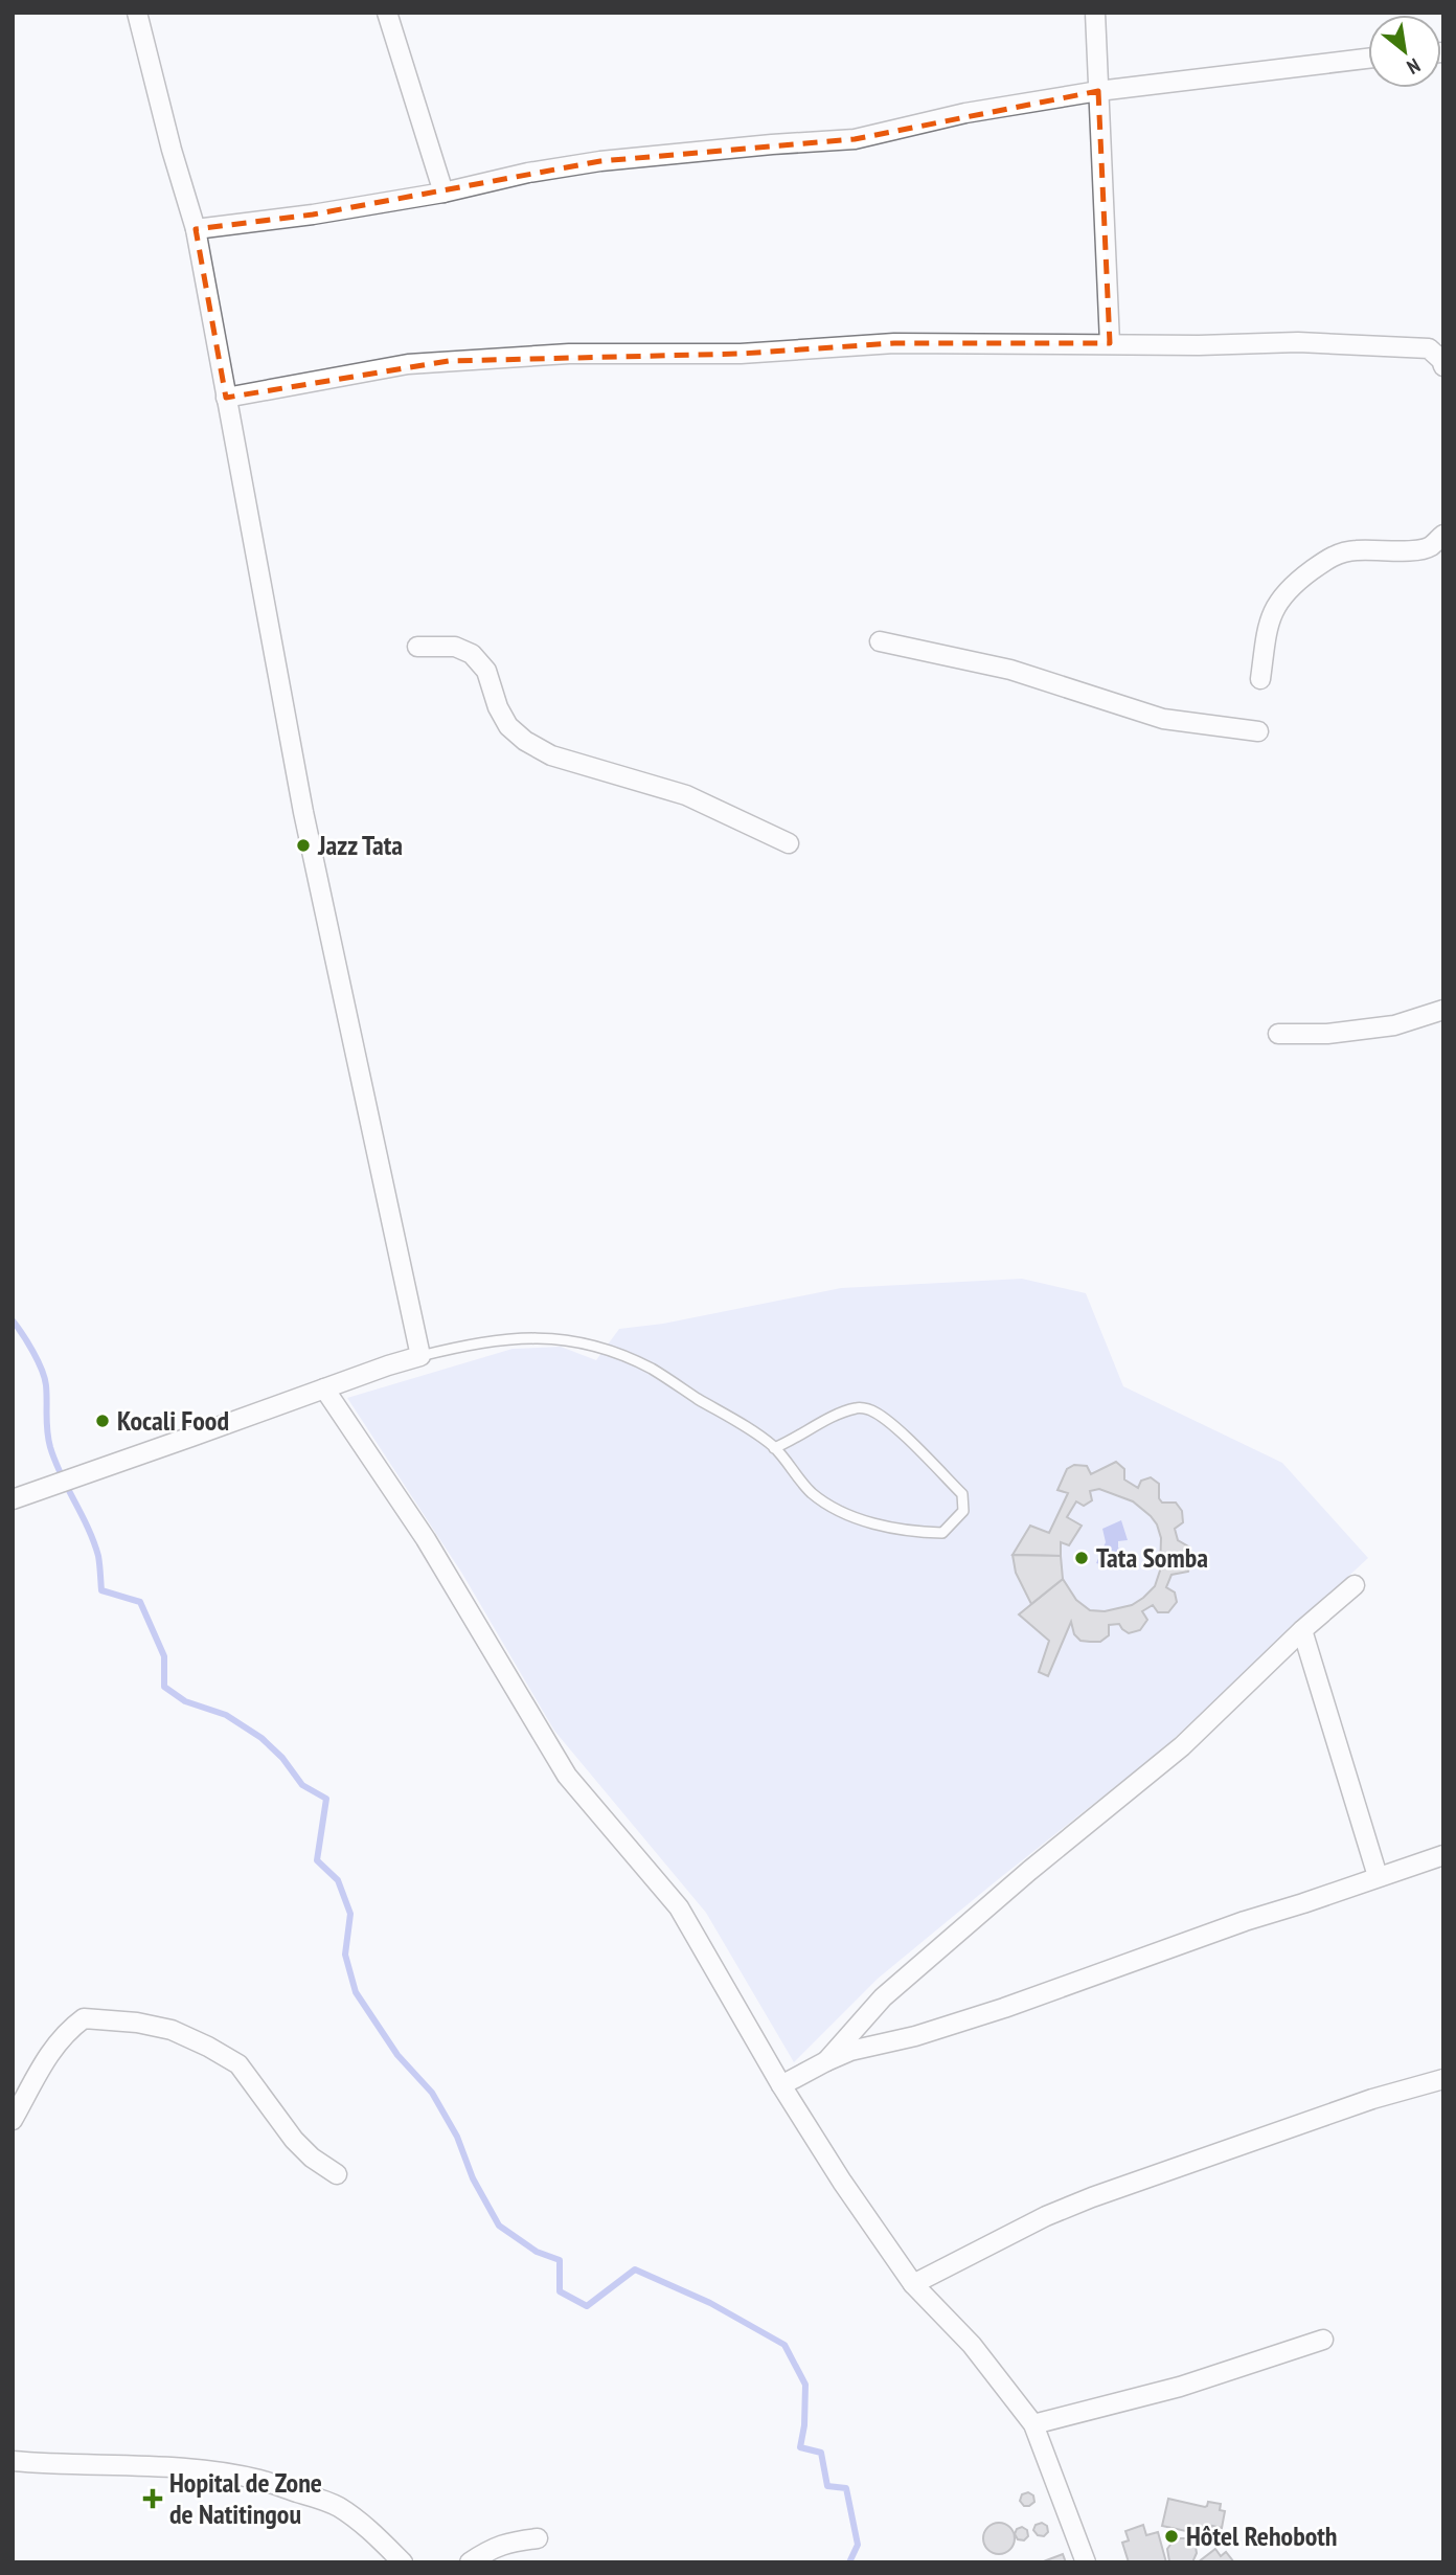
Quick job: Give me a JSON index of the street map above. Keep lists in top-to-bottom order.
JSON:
{
  "places": {
    "other": [
      "Jazz Tata",
      "Kocali Food",
      "Tata Somba",
      "Hôtel Rehoboth"
    ],
    "health": ["Hopital de Zone de Natitingou"]
  },
  "north": "bottom right"
}
